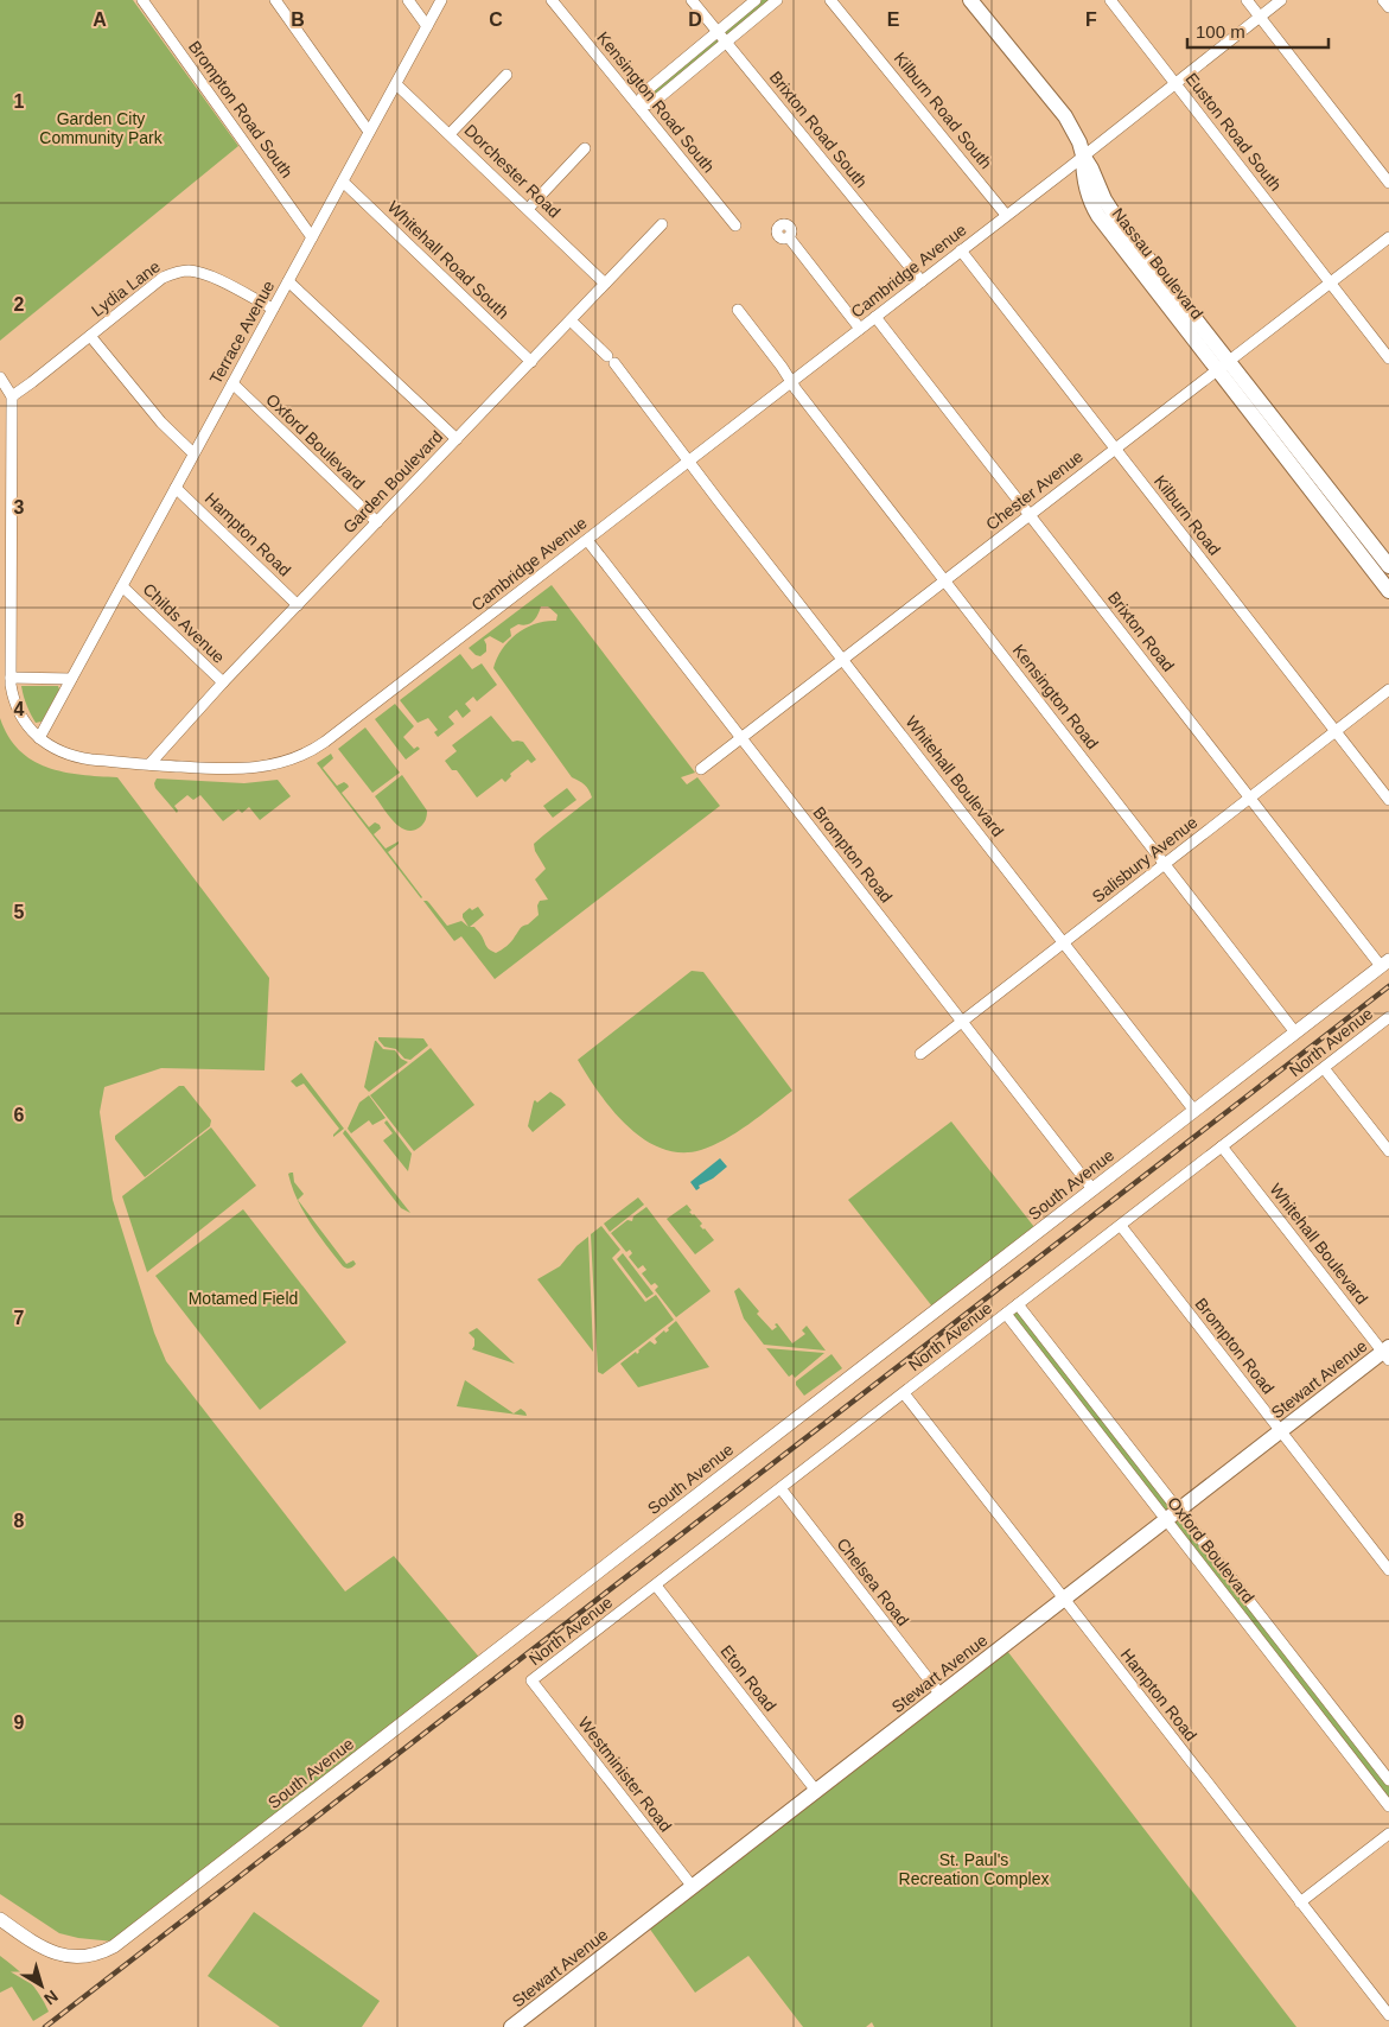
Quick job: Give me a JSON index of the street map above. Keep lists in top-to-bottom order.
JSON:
{
  "streets": {
    "main road": ["Nassau Boulevard", "Stewart Avenue"],
    "street": [
      "Kensington Road South",
      "Brompton Road South",
      "Kilburn Road South",
      "Brixton Road South",
      "Euston Road South",
      "Dorchester Road",
      "Whitehall Road South",
      "Cambridge Avenue",
      "Lydia Lane",
      "Terrace Avenue",
      "Oxford Boulevard",
      "Garden Boulevard",
      "Chester Avenue",
      "Kilburn Road",
      "Hampton Road",
      "Childs Avenue",
      "Brixton Road",
      "Kensington Road",
      "Whitehall Boulevard",
      "Brompton Road",
      "Salisbury Avenue",
      "North Avenue",
      "South Avenue",
      "Chelsea Road",
      "Eton Road",
      "Westminister Road"
    ]
  },
  "crossings": [
    ["Brompton Road South", "Terrace Avenue"],
    ["Kilburn Road South", "Cambridge Avenue"],
    ["Brixton Road South", "Cambridge Avenue"],
    ["Euston Road South", "Cambridge Avenue"],
    ["Euston Road South", "Chester Avenue"],
    ["Dorchester Road", "Terrace Avenue"],
    ["Dorchester Road", "Garden Boulevard"],
    ["Whitehall Road South", "Terrace Avenue"],
    ["Whitehall Road South", "Garden Boulevard"],
    ["Nassau Boulevard", "Cambridge Avenue"],
    ["Nassau Boulevard", "Chester Avenue"],
    ["Cambridge Avenue", "Lydia Lane"],
    ["Cambridge Avenue", "Terrace Avenue"],
    ["Cambridge Avenue", "Garden Boulevard"],
    ["Cambridge Avenue", "Kilburn Road"],
    ["Cambridge Avenue", "Brixton Road"],
    ["Cambridge Avenue", "Kensington Road"],
    ["Cambridge Avenue", "Whitehall Boulevard"],
    ["Cambridge Avenue", "Brompton Road"],
    ["Lydia Lane", "Terrace Avenue"],
    ["Terrace Avenue", "Oxford Boulevard"],
    ["Terrace Avenue", "Hampton Road"],
    ["Terrace Avenue", "Childs Avenue"],
    ["Oxford Boulevard", "Garden Boulevard"],
    ["Oxford Boulevard", "North Avenue"],
    ["Oxford Boulevard", "Stewart Avenue"],
    ["Garden Boulevard", "Hampton Road"],
    ["Garden Boulevard", "Childs Avenue"],
    ["Garden Boulevard", "Whitehall Boulevard"],
    ["Chester Avenue", "Kilburn Road"],
    ["Chester Avenue", "Brixton Road"],
    ["Chester Avenue", "Kensington Road"],
    ["Chester Avenue", "Whitehall Boulevard"],
    ["Chester Avenue", "Brompton Road"],
    ["Kilburn Road", "Salisbury Avenue"],
    ["Hampton Road", "North Avenue"],
    ["Hampton Road", "Stewart Avenue"],
    ["Brixton Road", "Salisbury Avenue"],
    ["Brixton Road", "South Avenue"],
    ["Kensington Road", "Salisbury Avenue"],
    ["Kensington Road", "South Avenue"],
    ["Whitehall Boulevard", "Salisbury Avenue"],
    ["Whitehall Boulevard", "North Avenue"],
    ["Whitehall Boulevard", "South Avenue"],
    ["Whitehall Boulevard", "Stewart Avenue"],
    ["Brompton Road", "Salisbury Avenue"],
    ["Brompton Road", "North Avenue"],
    ["Brompton Road", "South Avenue"],
    ["Brompton Road", "Stewart Avenue"],
    ["North Avenue", "Chelsea Road"],
    ["North Avenue", "Eton Road"],
    ["North Avenue", "Westminister Road"],
    ["Stewart Avenue", "Chelsea Road"],
    ["Stewart Avenue", "Eton Road"],
    ["Stewart Avenue", "Westminister Road"]
  ],
  "parks": ["Garden City Community Park", "Motamed Field", "St. Paul's Recreation Complex"],
  "scale_bar": "100 m",
  "north": "bottom right",
  "grid": {
    "columns": [
      "A",
      "B",
      "C",
      "D",
      "E",
      "F"
    ],
    "rows": [
      "1",
      "2",
      "3",
      "4",
      "5",
      "6",
      "7",
      "8",
      "9"
    ]
  }
}
